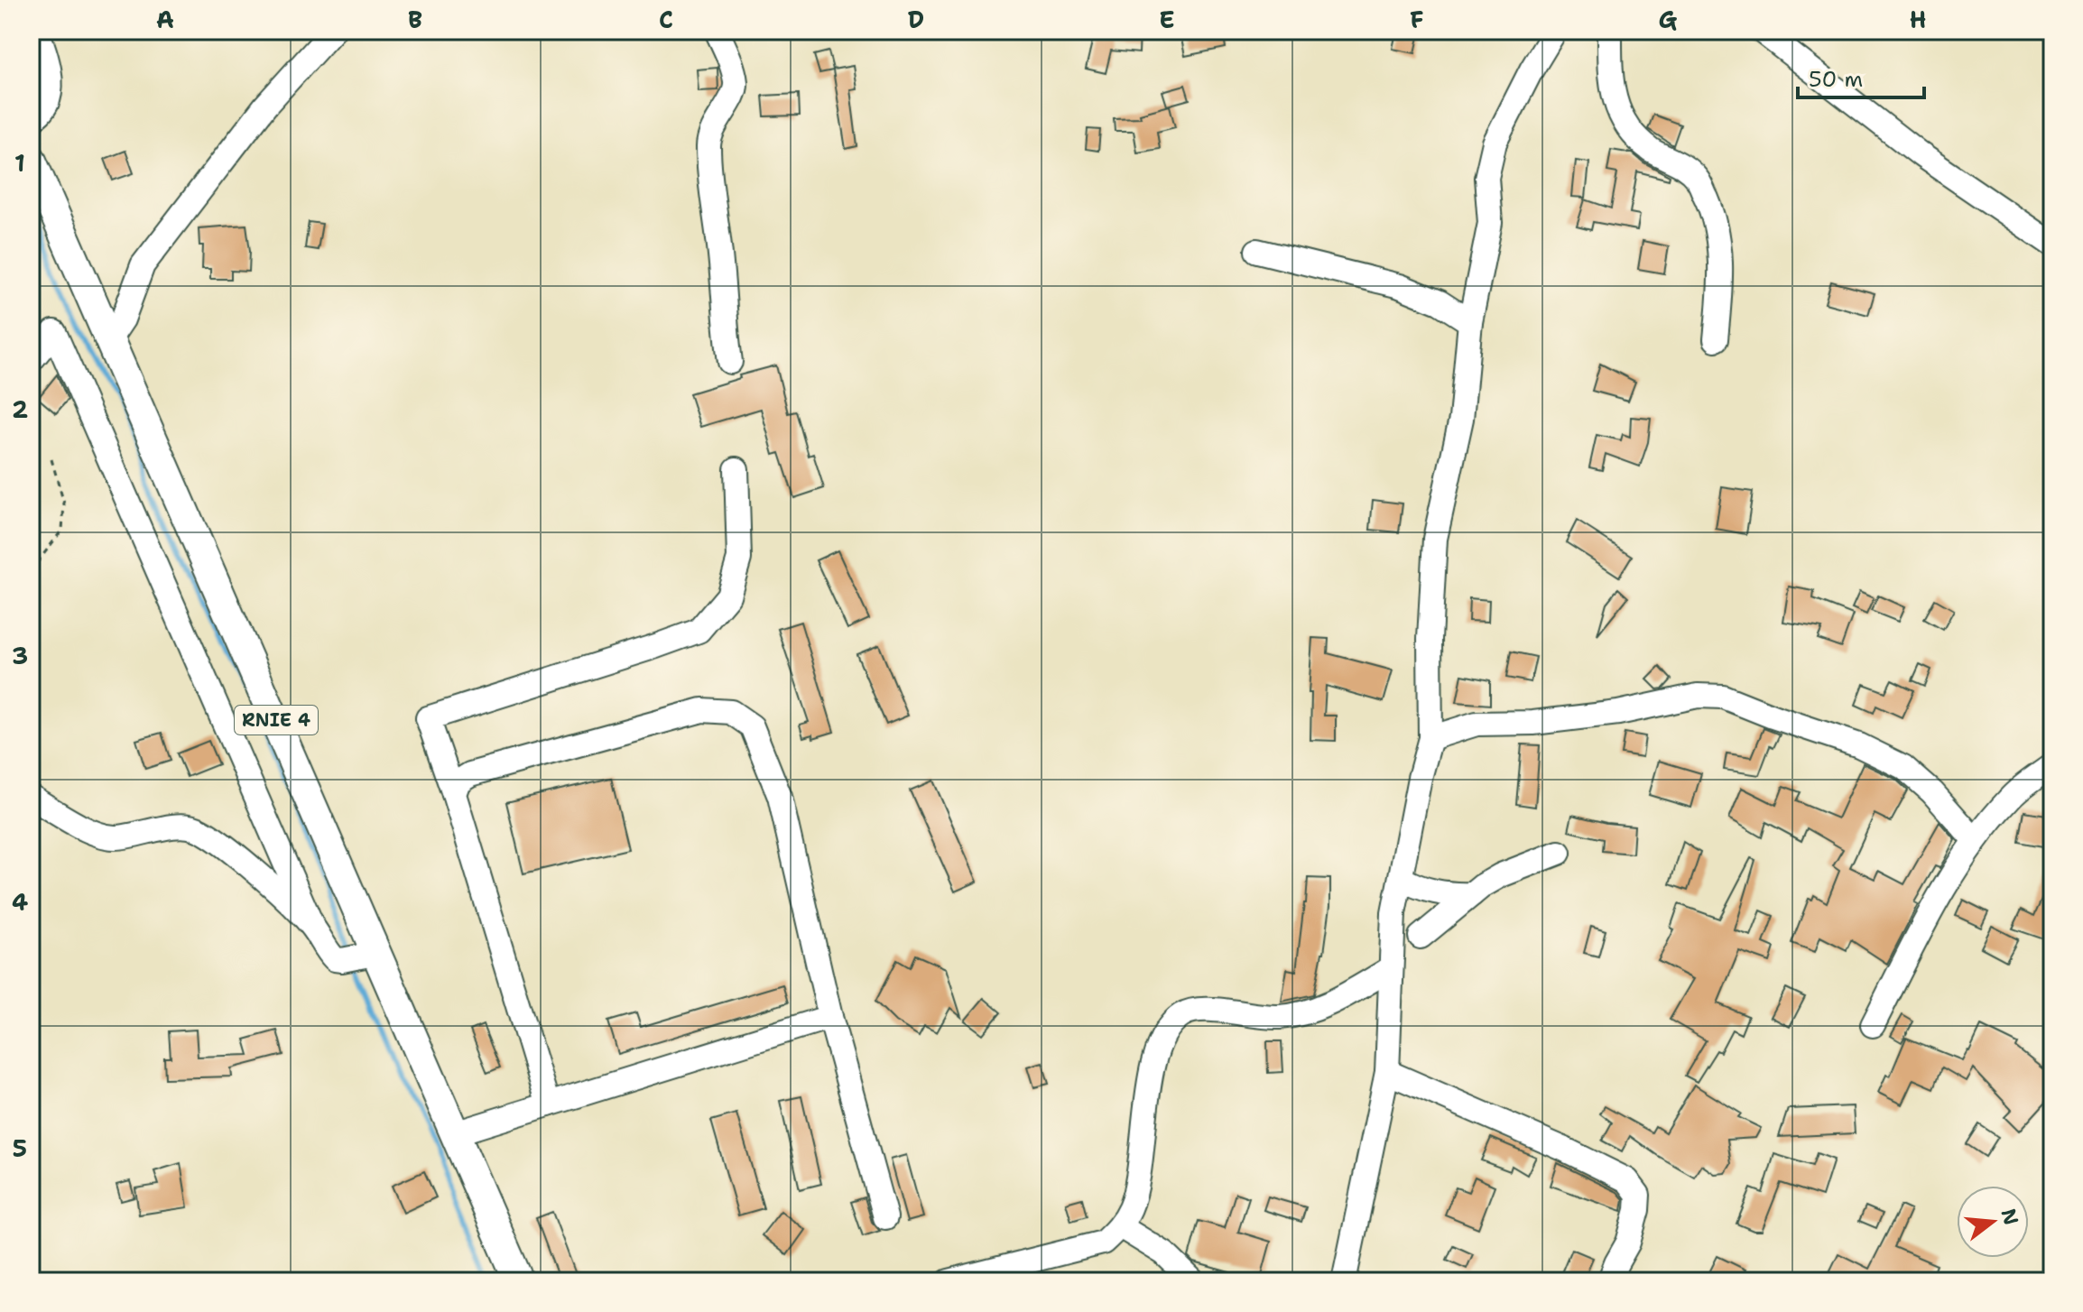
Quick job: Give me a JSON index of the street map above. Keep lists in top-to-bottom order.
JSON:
{
  "streets": {
    "main road": ["RNIE 4"]
  },
  "scale_bar": "50 m",
  "north": "right",
  "grid": {
    "columns": [
      "A",
      "B",
      "C",
      "D",
      "E",
      "F",
      "G",
      "H"
    ],
    "rows": [
      "1",
      "2",
      "3",
      "4",
      "5"
    ]
  }
}
